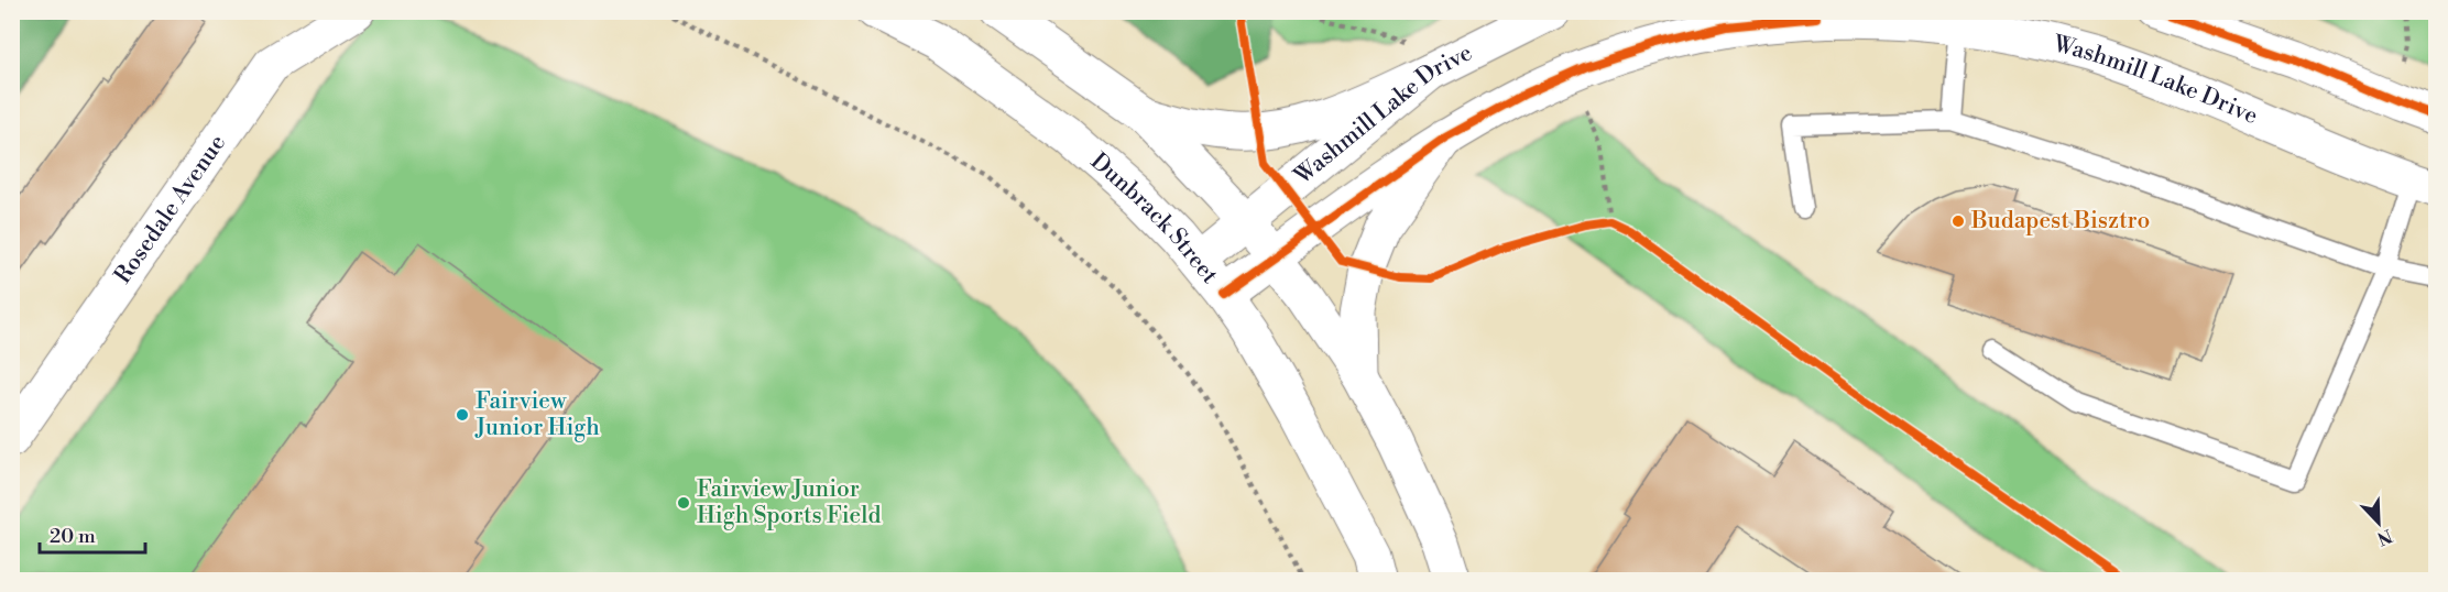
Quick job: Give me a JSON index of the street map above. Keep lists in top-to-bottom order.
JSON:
{
  "streets": {
    "street": ["Washmill Lake Drive", "Rosedale Avenue", "Dunbrack Street"]
  },
  "crossings": [
    ["Washmill Lake Drive", "Dunbrack Street"]
  ],
  "places": ["Budapest Bisztro", "Fairview Junior High", "Fairview Junior High Sports Field"],
  "scale_bar": "20 m",
  "north": "bottom right"
}
